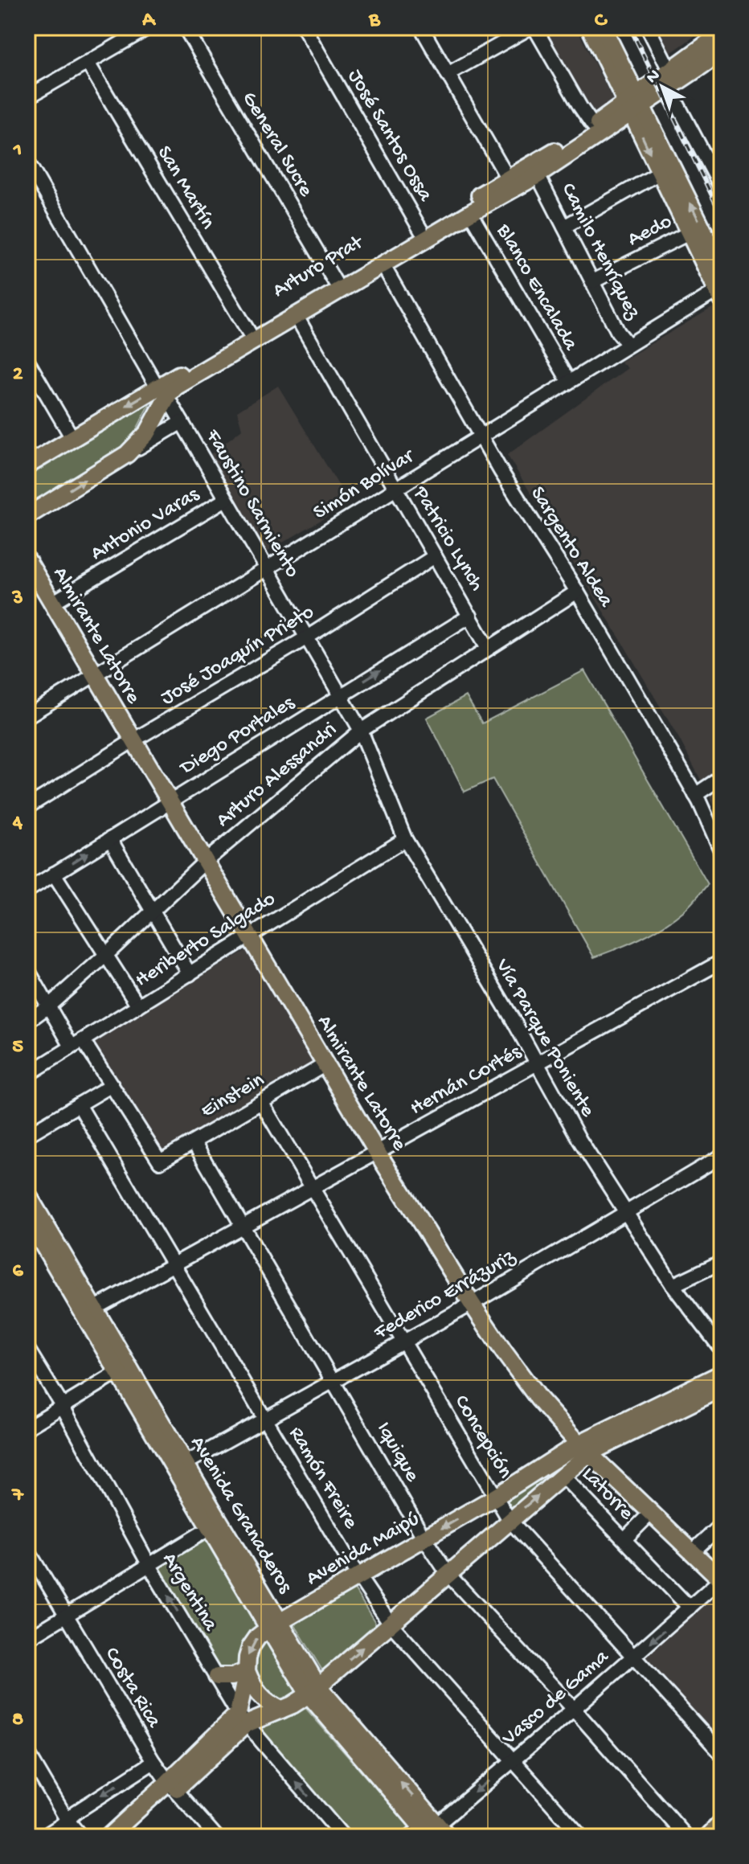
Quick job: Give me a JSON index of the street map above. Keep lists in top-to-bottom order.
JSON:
{
  "streets": {
    "main road": [
      "Arturo Prat",
      "Almirante Latorre",
      "Avenida Granaderos",
      "Avenida Maipú"
    ],
    "street": [
      "José Santos Ossa",
      "General Sucre",
      "San Martín",
      "Aedo",
      "Camilo Henríquez",
      "Blanco Encalada",
      "Simón Bolívar",
      "Faustino Sarmiento",
      "Antonio Varas",
      "Patricio Lynch",
      "Sargento Aldea",
      "José Joaquín Prieto",
      "Diego Portales",
      "Arturo Alessandri",
      "Heriberto Salgado",
      "Vía Parque Poniente",
      "Hernán Cortés",
      "Einstein",
      "Federico Errázuriz",
      "Concepción",
      "Iquique",
      "Ramón Freire",
      "Latorre",
      "Argentina",
      "Costa Rica",
      "Vasco de Gama"
    ]
  },
  "crossings": [
    ["José Santos Ossa", "Arturo Prat"],
    ["General Sucre", "Arturo Prat"],
    ["San Martín", "Arturo Prat"],
    ["Aedo", "Camilo Henríquez"],
    ["Camilo Henríquez", "Arturo Prat"],
    ["Camilo Henríquez", "Simón Bolívar"],
    ["Arturo Prat", "Blanco Encalada"],
    ["Arturo Prat", "Faustino Sarmiento"],
    ["Arturo Prat", "Patricio Lynch"],
    ["Arturo Prat", "Sargento Aldea"],
    ["Blanco Encalada", "Simón Bolívar"],
    ["Simón Bolívar", "Faustino Sarmiento"],
    ["Simón Bolívar", "Patricio Lynch"],
    ["Simón Bolívar", "Sargento Aldea"],
    ["Simón Bolívar", "Almirante Latorre"],
    ["Faustino Sarmiento", "Antonio Varas"],
    ["Faustino Sarmiento", "José Joaquín Prieto"],
    ["Faustino Sarmiento", "Diego Portales"],
    ["Faustino Sarmiento", "Arturo Alessandri"],
    ["Faustino Sarmiento", "Vía Parque Poniente"],
    ["Antonio Varas", "Almirante Latorre"],
    ["Patricio Lynch", "José Joaquín Prieto"],
    ["Patricio Lynch", "Diego Portales"],
    ["Patricio Lynch", "Arturo Alessandri"],
    ["Sargento Aldea", "Arturo Alessandri"],
    ["Almirante Latorre", "José Joaquín Prieto"],
    ["Almirante Latorre", "Diego Portales"],
    ["Almirante Latorre", "Arturo Alessandri"],
    ["Almirante Latorre", "Heriberto Salgado"],
    ["Almirante Latorre", "Hernán Cortés"],
    ["Almirante Latorre", "Einstein"],
    ["Almirante Latorre", "Federico Errázuriz"],
    ["Almirante Latorre", "Latorre"],
    ["Almirante Latorre", "Avenida Maipú"],
    ["Almirante Latorre", "Vasco de Gama"],
    ["Arturo Alessandri", "Vía Parque Poniente"],
    ["Heriberto Salgado", "Vía Parque Poniente"],
    ["Vía Parque Poniente", "Hernán Cortés"],
    ["Vía Parque Poniente", "Federico Errázuriz"],
    ["Hernán Cortés", "Concepción"],
    ["Hernán Cortés", "Iquique"],
    ["Hernán Cortés", "Ramón Freire"],
    ["Hernán Cortés", "Avenida Granaderos"],
    ["Einstein", "Concepción"],
    ["Einstein", "Iquique"],
    ["Federico Errázuriz", "Concepción"],
    ["Federico Errázuriz", "Iquique"],
    ["Federico Errázuriz", "Ramón Freire"],
    ["Federico Errázuriz", "Avenida Granaderos"],
    ["Concepción", "Avenida Maipú"],
    ["Concepción", "Vasco de Gama"],
    ["Iquique", "Avenida Maipú"],
    ["Iquique", "Vasco de Gama"],
    ["Ramón Freire", "Avenida Maipú"],
    ["Ramón Freire", "Vasco de Gama"],
    ["Latorre", "Vasco de Gama"],
    ["Avenida Granaderos", "Avenida Maipú"],
    ["Avenida Granaderos", "Vasco de Gama"],
    ["Avenida Maipú", "Argentina"]
  ],
  "one_way": ["Diego Portales", "Argentina", "Vasco de Gama"],
  "north": "top left",
  "grid": {
    "columns": ["A", "B", "C"],
    "rows": [
      "1",
      "2",
      "3",
      "4",
      "5",
      "6",
      "7",
      "8"
    ]
  }
}
